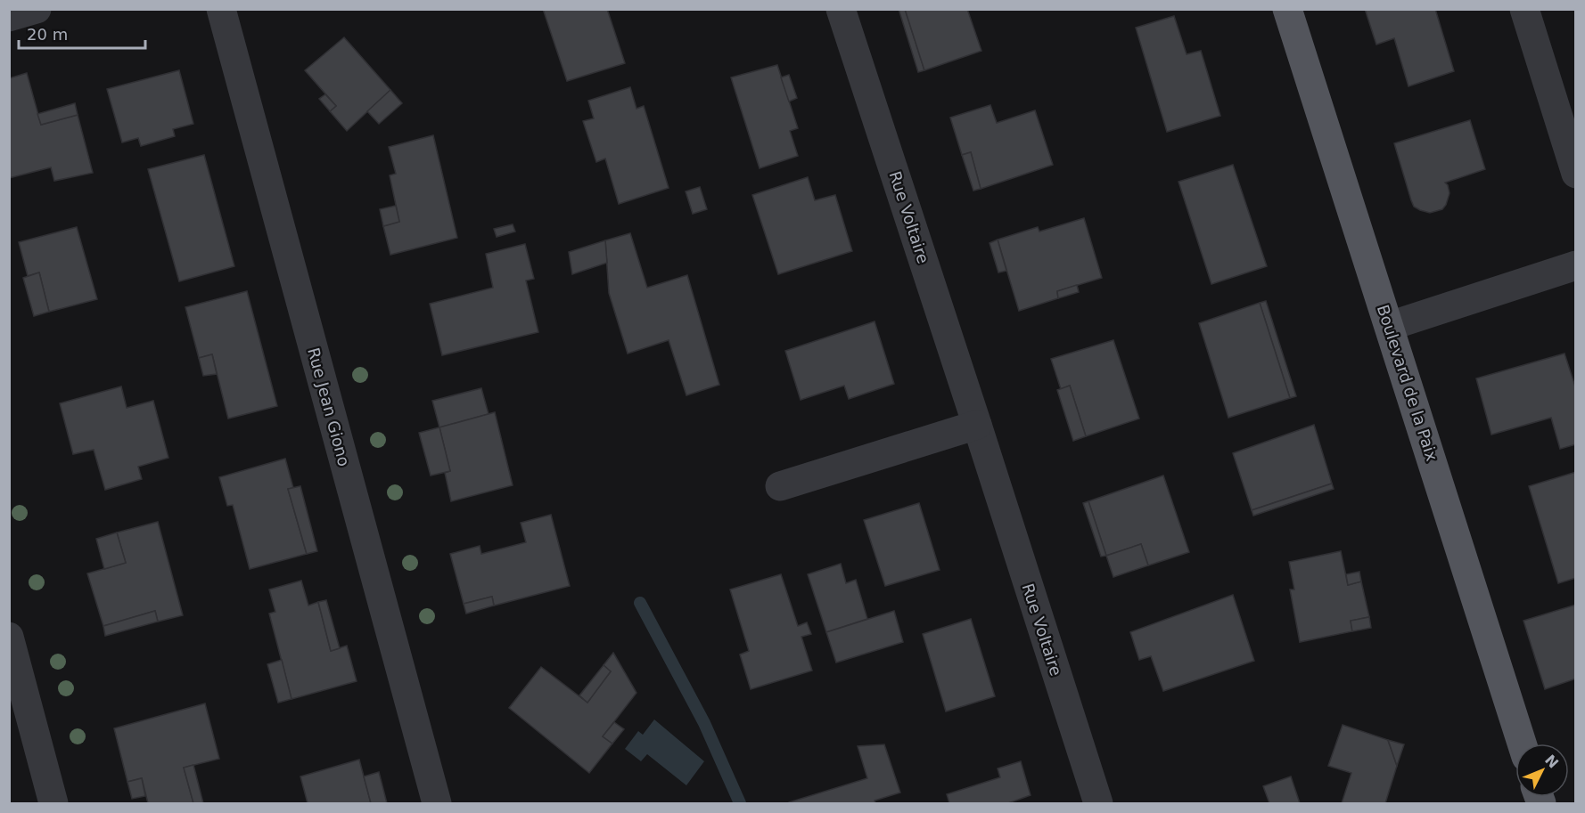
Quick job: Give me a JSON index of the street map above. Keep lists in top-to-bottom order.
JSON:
{
  "streets": {
    "main road": ["Boulevard de la Paix"],
    "street": ["Rue Voltaire", "Rue Jean Giono"]
  },
  "scale_bar": "20 m",
  "north": "top right"
}
